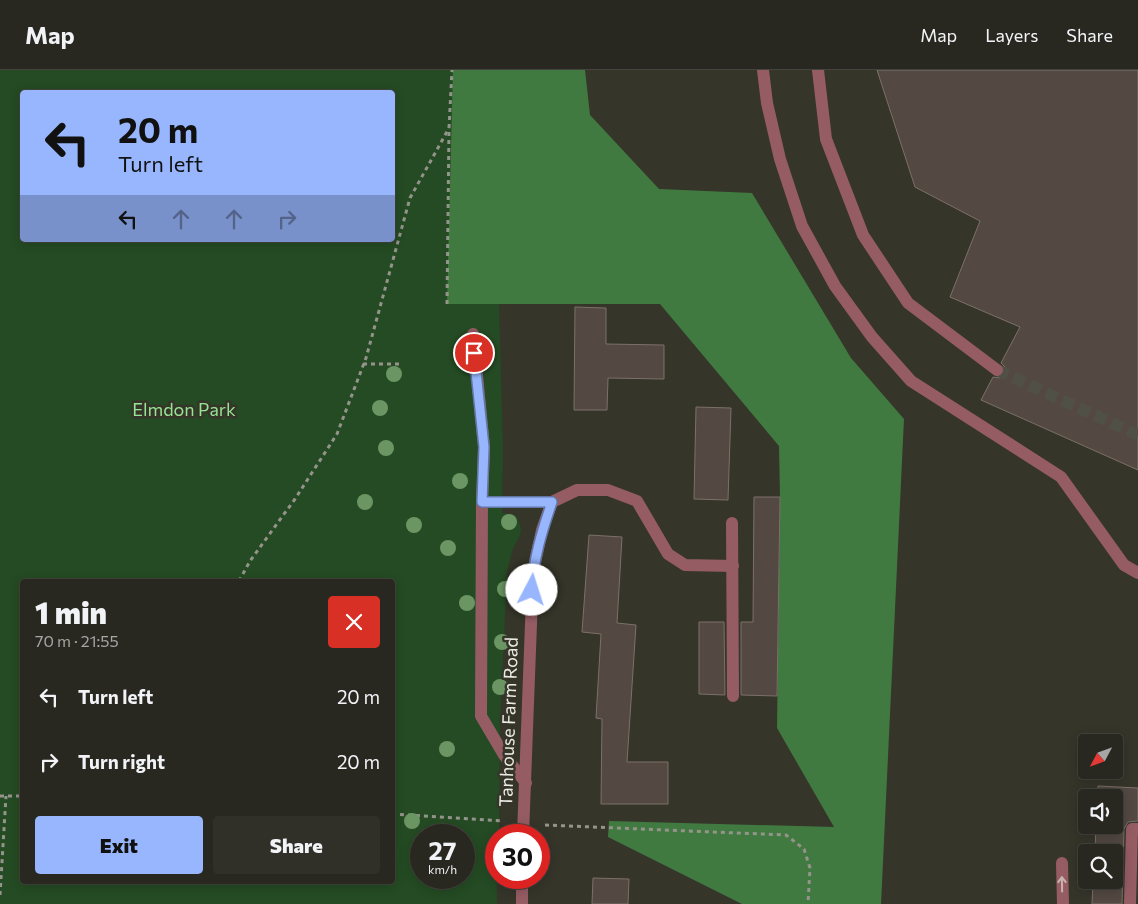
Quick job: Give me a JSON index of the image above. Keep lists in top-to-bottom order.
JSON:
{
  "streets": {
    "street": ["Tanhouse Farm Road"]
  },
  "parks": ["Elmdon Park"],
  "north": "bottom left",
  "page": {
    "header": "Map",
    "nav": ["Map", "Layers", "Share"],
    "turn": ["20 m", "Turn left"],
    "heading": ["1 min", "70 m · 21:55"],
    "list": [
      {
        "name": "Turn left",
        "value": "20 m"
      },
      {
        "name": "Turn right",
        "value": "20 m"
      }
    ],
    "buttons": ["Exit", "Share"],
    "speed": "27 km/h",
    "limit": "30"
  }
}
